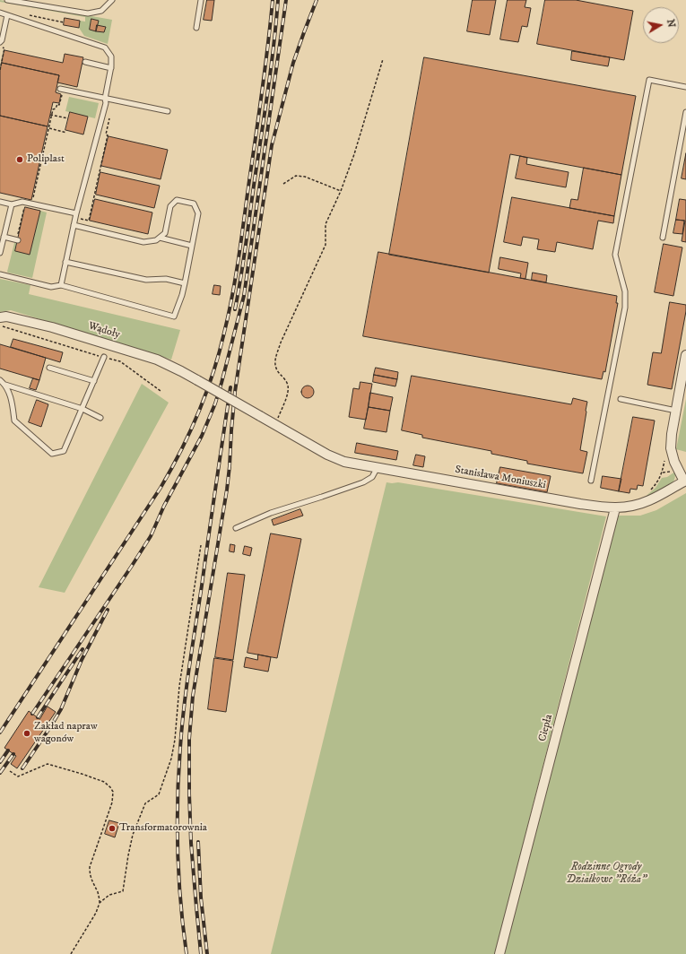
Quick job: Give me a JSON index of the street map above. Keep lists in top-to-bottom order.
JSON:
{
  "streets": {
    "street": ["Wądoły", "Stanisława Moniuszki", "Ciepła"]
  },
  "crossings": [
    ["Wądoły", "Stanisława Moniuszki"],
    ["Stanisława Moniuszki", "Ciepła"]
  ],
  "parks": ["Rodzinne Ogrody Działkowe \"Róża\""],
  "places": ["Poliplast", "Zakład napraw wagonów", "Transformatorownia"],
  "north": "right"
}
